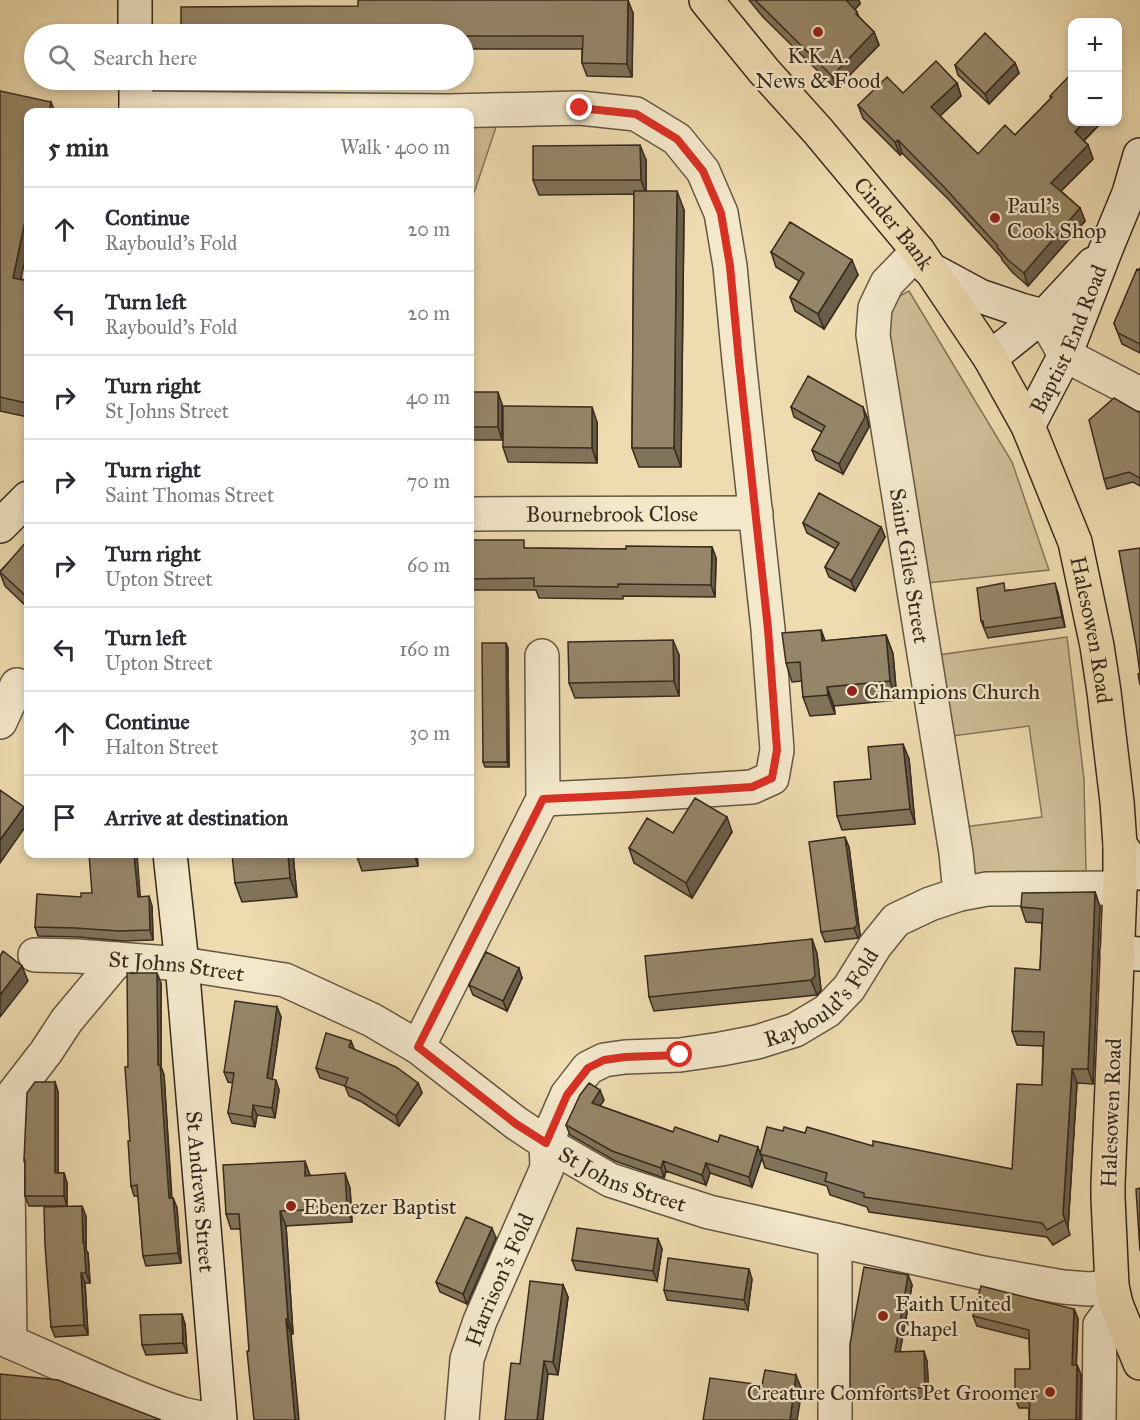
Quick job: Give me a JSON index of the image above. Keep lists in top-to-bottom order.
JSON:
{
  "streets": {
    "main road": ["Cinder Bank", "Halesowen Road"],
    "street": [
      "Baptist End Road",
      "Bournebrook Close",
      "Saint Giles Street",
      "St Johns Street",
      "Raybould's Fold",
      "St Andrews Street",
      "Harrison's Fold"
    ]
  },
  "crossings": [
    ["Cinder Bank", "Baptist End Road"],
    ["Cinder Bank", "Saint Giles Street"],
    ["Cinder Bank", "Halesowen Road"],
    ["Saint Giles Street", "Raybould's Fold"],
    ["Halesowen Road", "St Johns Street"],
    ["Halesowen Road", "Raybould's Fold"],
    ["St Johns Street", "Raybould's Fold"],
    ["St Johns Street", "St Andrews Street"],
    ["St Johns Street", "Harrison's Fold"],
    ["Raybould's Fold", "Harrison's Fold"]
  ],
  "places": [
    "K.K.A. News & Food",
    "Paul's Cook Shop",
    "Champions Church",
    "Ebenezer Baptist",
    "Faith United Chapel",
    "Creature Comforts Pet Groomer"
  ],
  "page": {
    "map_buttons": ["+", "−"],
    "search": "Search here",
    "heading": ["5 min", "Walk · 400 m"],
    "list": [
      ["Continue", "Raybould's Fold", "20 m"],
      ["Turn left", "Raybould's Fold", "20 m"],
      ["Turn right", "St Johns Street", "40 m"],
      ["Turn right", "Saint Thomas Street", "70 m"],
      ["Turn right", "Upton Street", "60 m"],
      ["Turn left", "Upton Street", "160 m"],
      ["Continue", "Halton Street", "30 m"],
      "Arrive at destination"
    ]
  }
}
